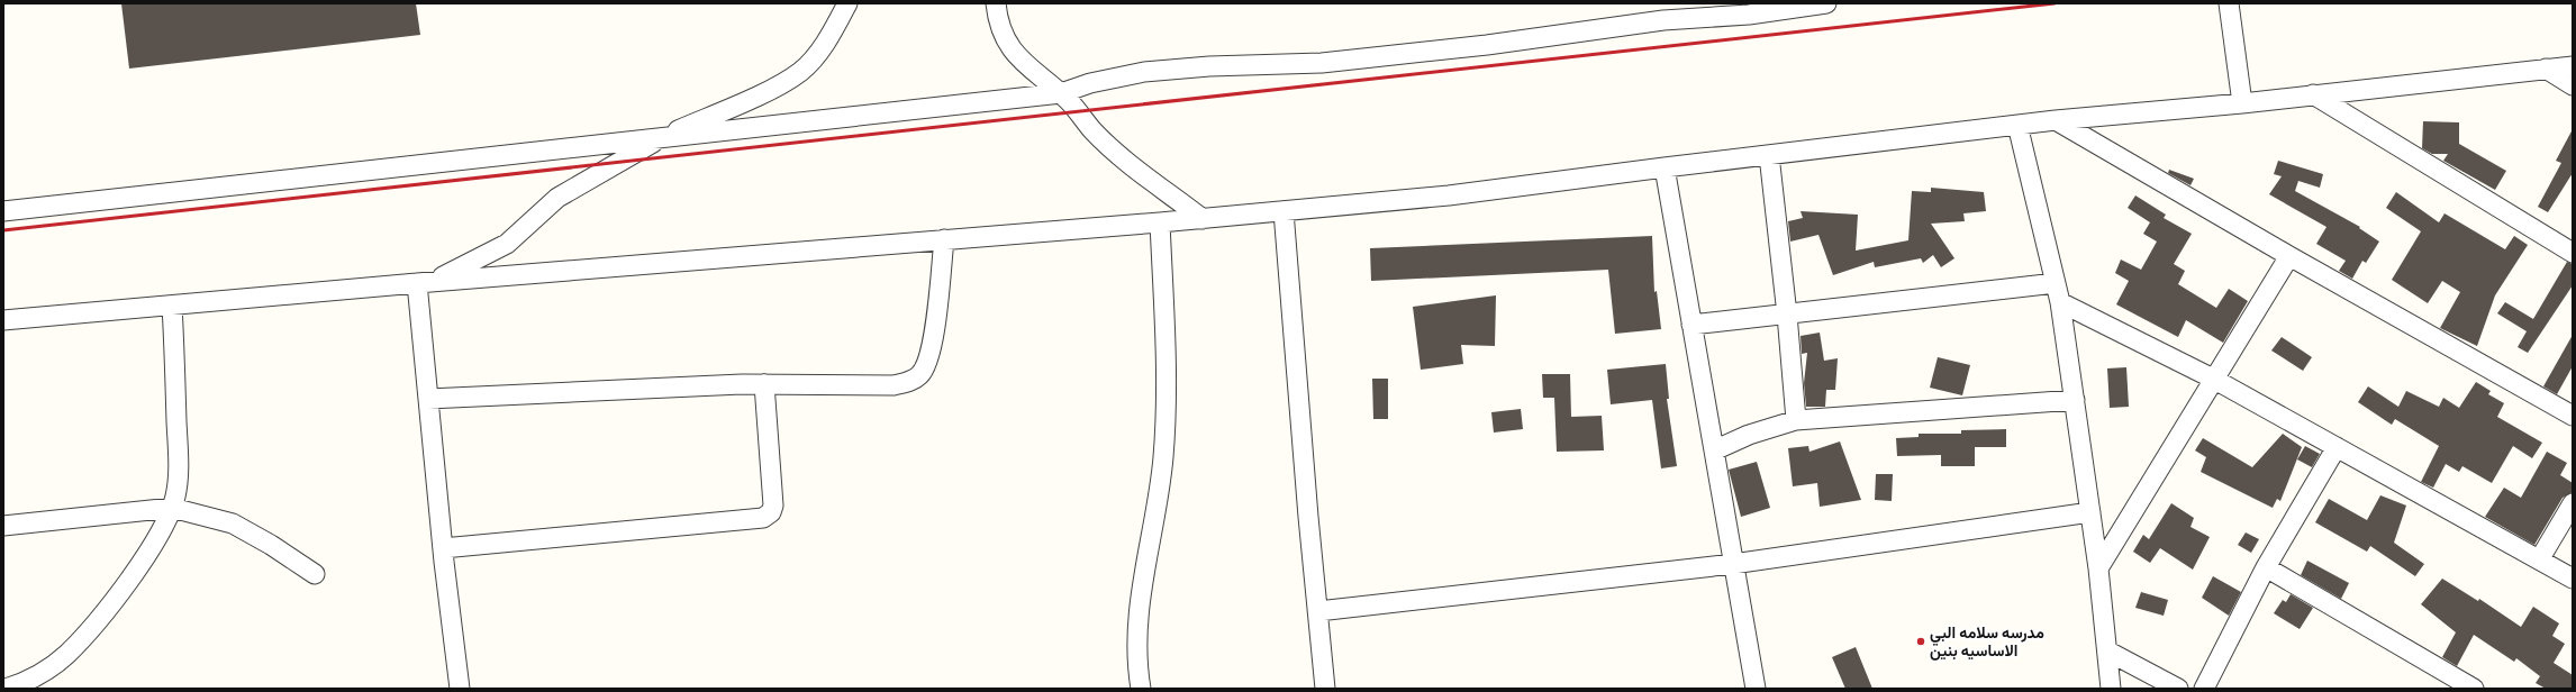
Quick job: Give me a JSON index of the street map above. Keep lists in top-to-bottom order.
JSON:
{
  "places": ["مدرسه سلامه البي الاساسيه بنين"]
}
